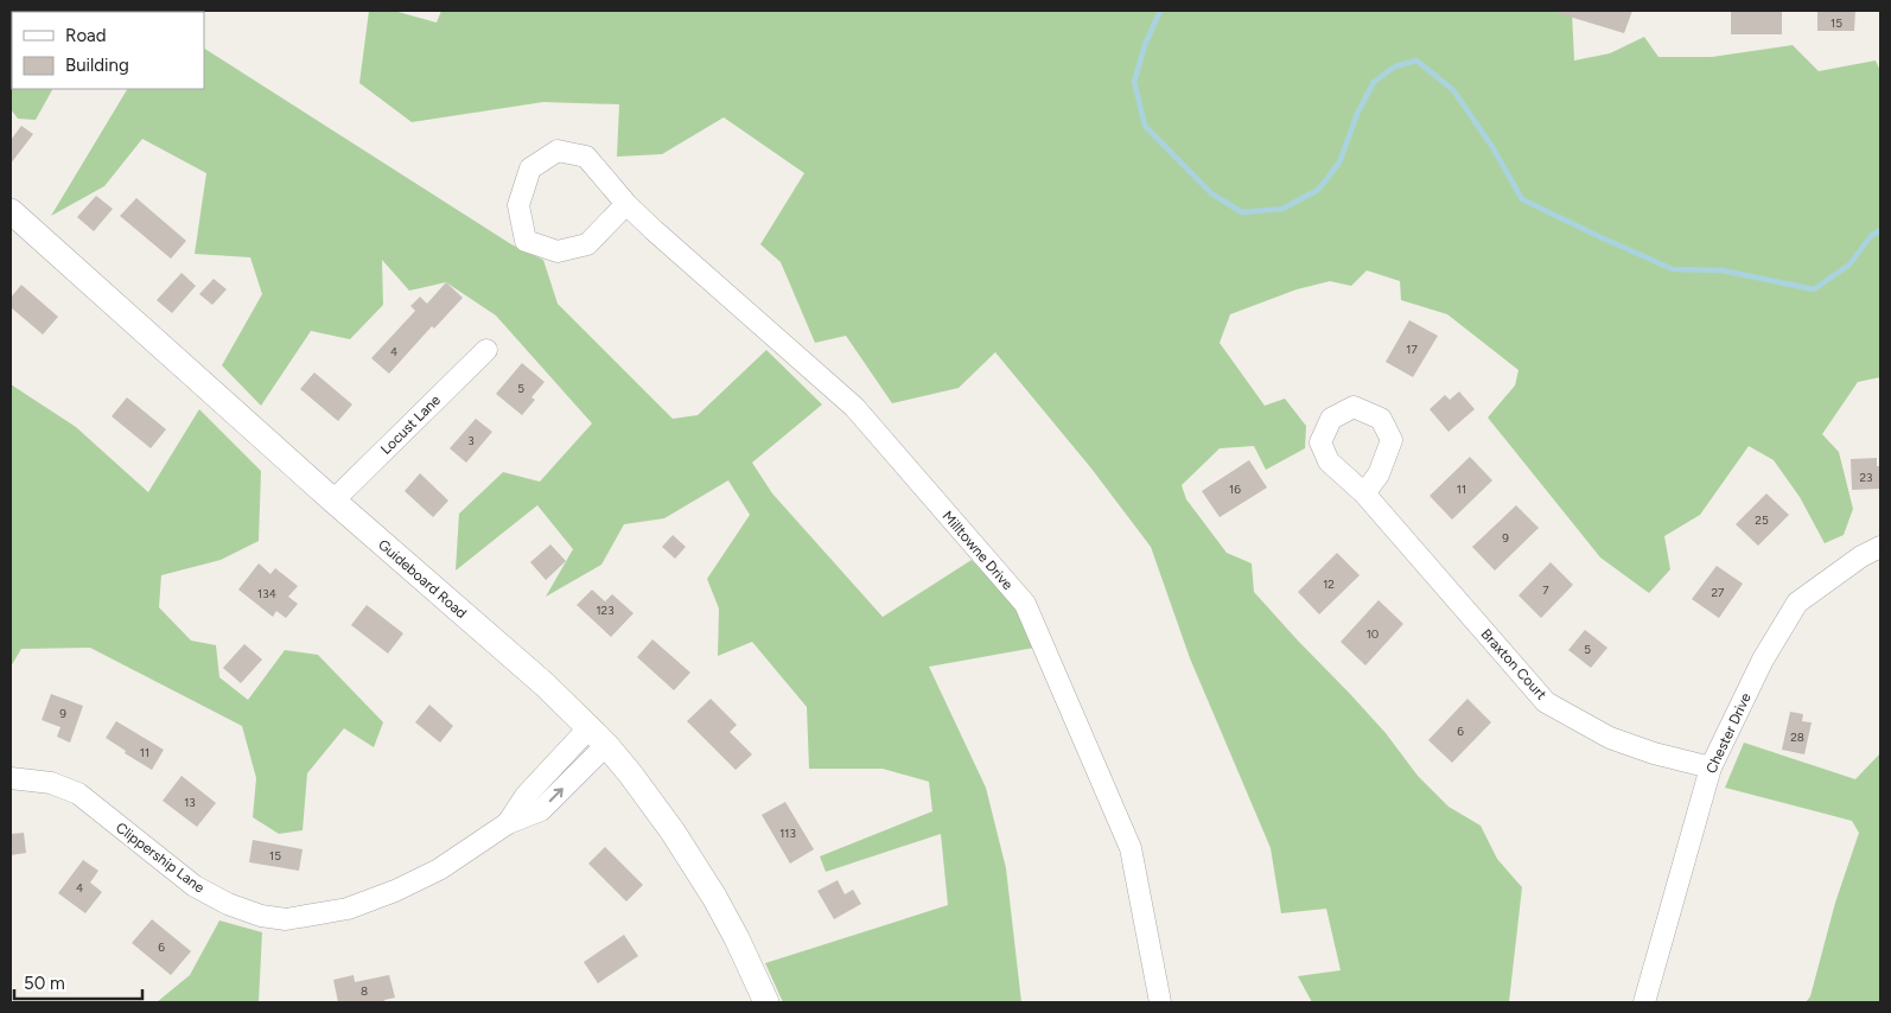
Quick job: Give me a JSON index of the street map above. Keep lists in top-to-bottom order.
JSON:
{
  "streets": {
    "street": [
      "Locust Lane",
      "Milltowne Drive",
      "Guideboard Road",
      "Braxton Court",
      "Chester Drive",
      "Clippership Lane"
    ]
  },
  "crossings": [
    ["Locust Lane", "Guideboard Road"],
    ["Guideboard Road", "Clippership Lane"],
    ["Braxton Court", "Chester Drive"]
  ],
  "house_numbers": [
    "15",
    "17",
    "4",
    "5",
    "3",
    "23",
    "16",
    "11",
    "25",
    "9",
    "12",
    "7",
    "27",
    "134",
    "123",
    "10",
    "5",
    "9",
    "6",
    "28",
    "11",
    "13",
    "113",
    "15",
    "4",
    "6",
    "8"
  ],
  "legend": ["Road", "Building"],
  "scale_bar": "50 m"
}
